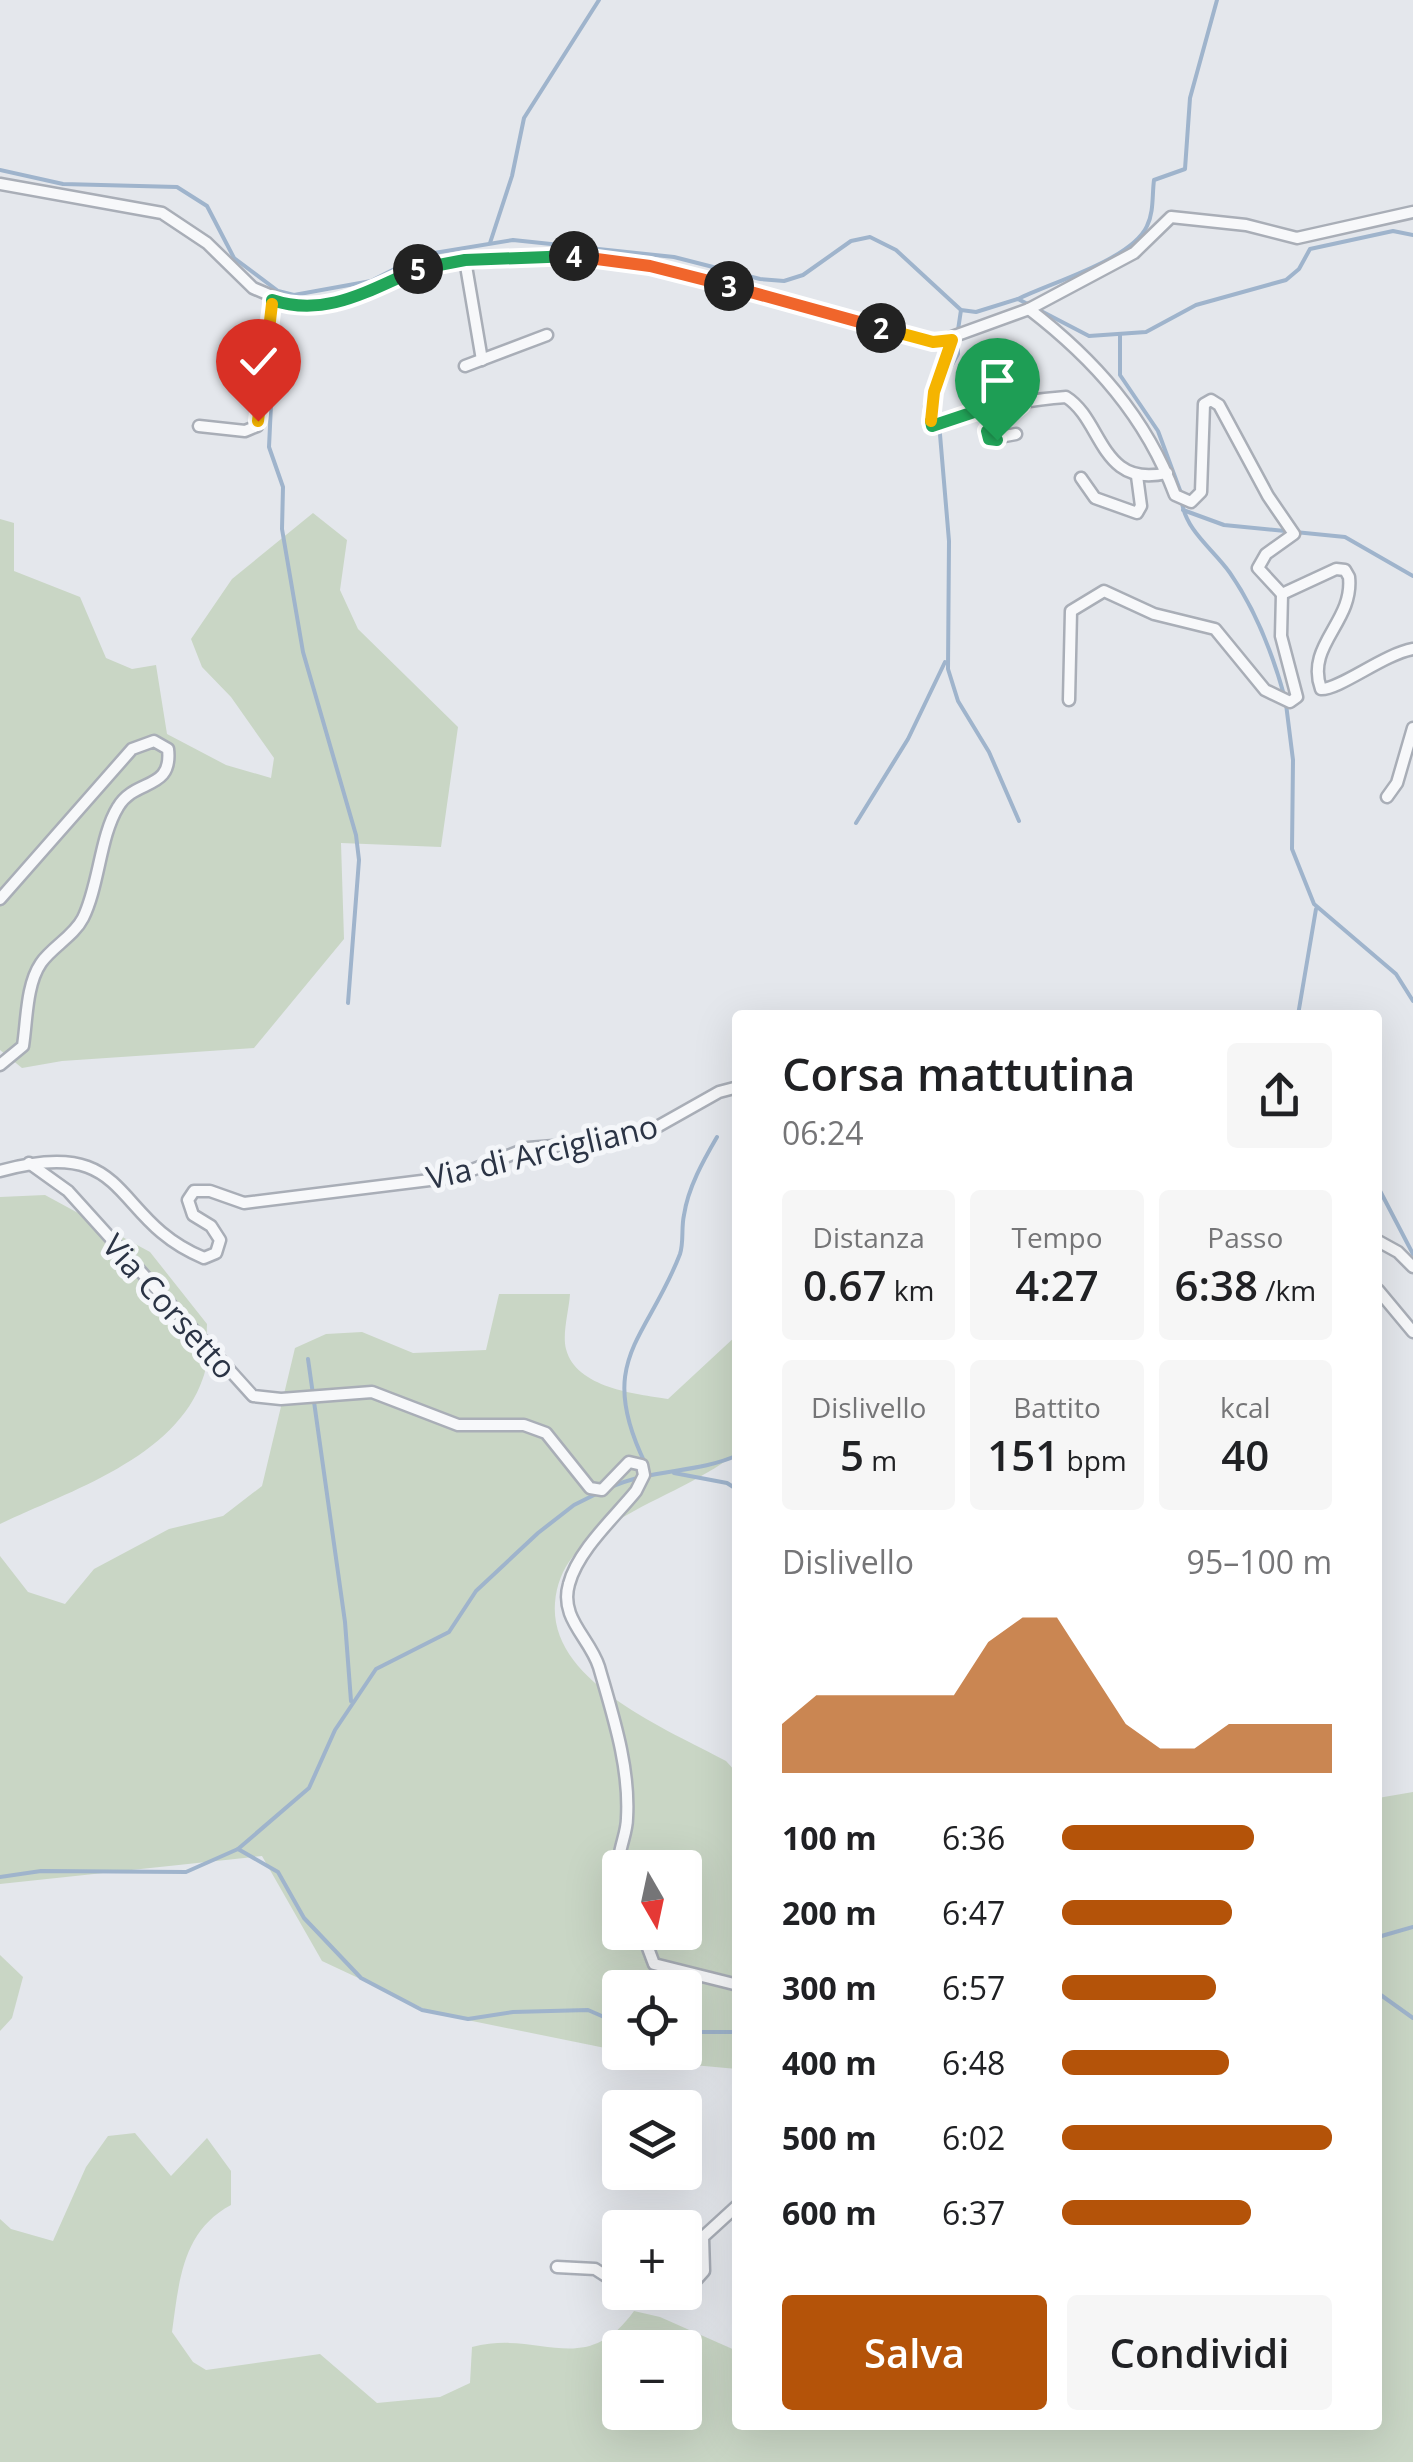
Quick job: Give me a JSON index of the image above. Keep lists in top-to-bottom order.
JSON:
{
  "streets": {
    "street": ["Via di Arcigliano", "Via Corsetto"]
  },
  "crossings": [
    ["Via di Arcigliano", "Via Corsetto"]
  ],
  "north": "bottom",
  "page": {
    "pins": [
      "4",
      "5",
      "3",
      "2"
    ],
    "heading": ["Corsa mattutina", "06:24"],
    "stats": [
      ["Distanza", "0.67 km"],
      ["Tempo", "4:27"],
      ["Passo", "6:38 /km"],
      ["Dislivello", "5 m"],
      ["Battito", "151 bpm"],
      ["kcal", "40"]
    ],
    "chart": ["Dislivello", "95–100 m"],
    "list": [
      {
        "name": "100 m",
        "note": "6:36"
      },
      {
        "name": "200 m",
        "note": "6:47"
      },
      {
        "name": "300 m",
        "note": "6:57"
      },
      {
        "name": "400 m",
        "note": "6:48"
      },
      {
        "name": "500 m",
        "note": "6:02"
      },
      {
        "name": "600 m",
        "note": "6:37"
      }
    ],
    "map_buttons": ["+", "−"],
    "buttons": ["Salva", "Condividi"]
  }
}
